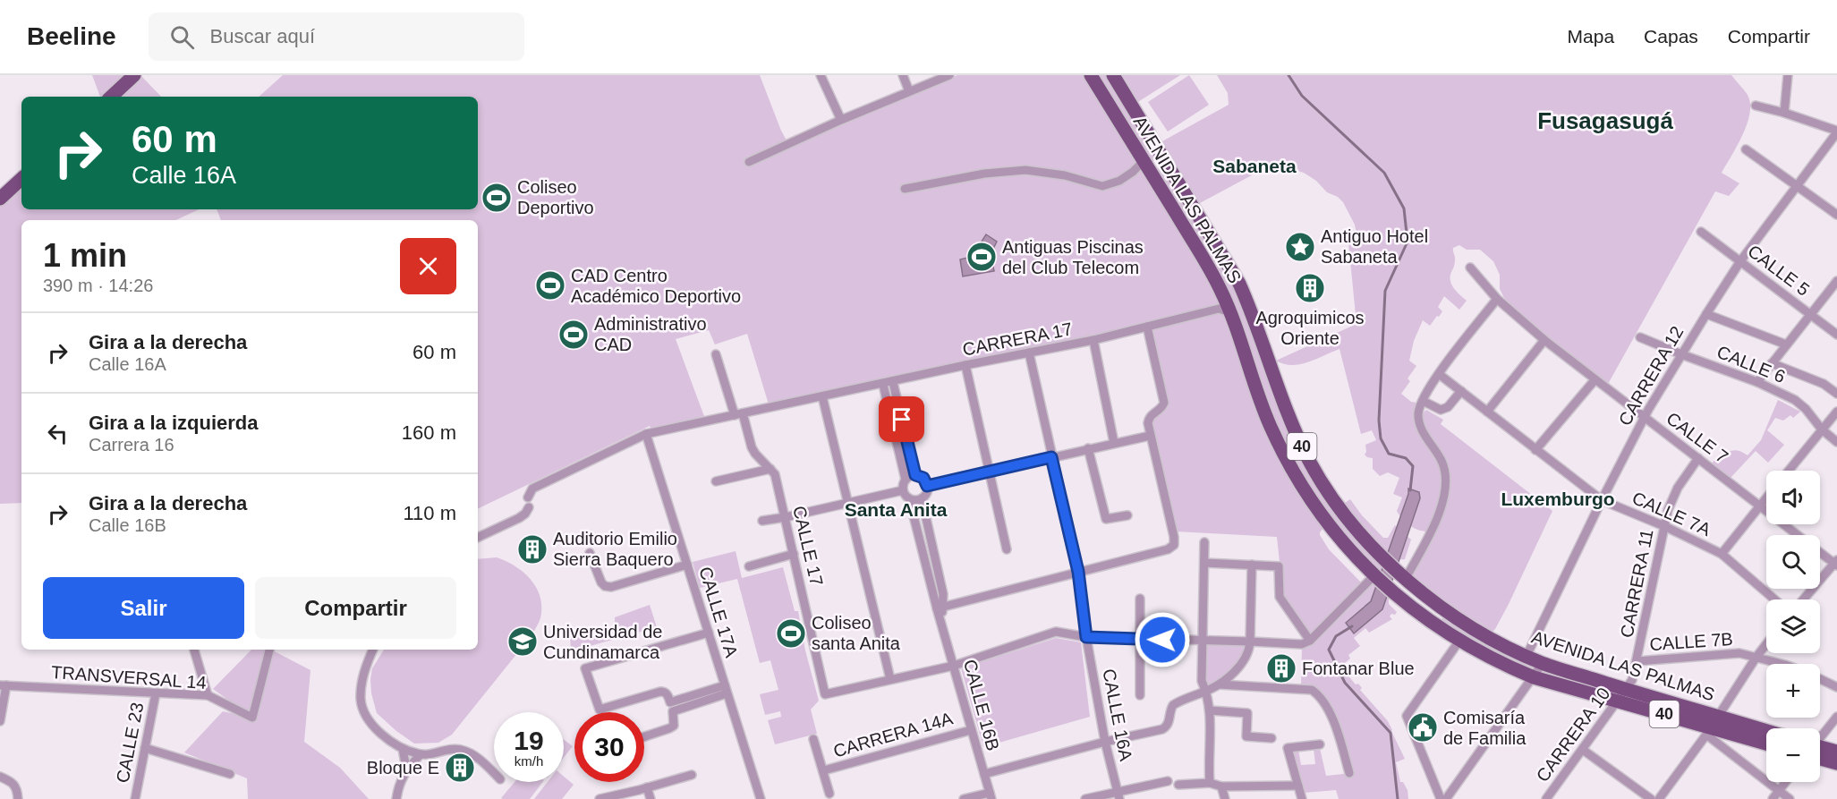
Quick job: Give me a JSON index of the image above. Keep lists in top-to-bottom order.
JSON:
{
  "streets": {
    "main road": ["AVENIDA LAS PALMAS", "40"],
    "street": [
      "CALLE 5",
      "CARRERA 17",
      "CALLE 6",
      "CARRERA 12",
      "CALLE 7",
      "CALLE 7A",
      "CALLE 17",
      "CARRERA 11",
      "CALLE 17A",
      "CALLE 7B",
      "TRANSVERSAL 14",
      "CALLE 16B",
      "CALLE 16A",
      "CARRERA 14A",
      "CARRERA 10",
      "CALLE 23"
    ]
  },
  "crossings": [
    ["AVENIDA LAS PALMAS", "CARRERA 17"],
    ["AVENIDA LAS PALMAS", "CARRERA 12"],
    ["AVENIDA LAS PALMAS", "40"],
    ["AVENIDA LAS PALMAS", "CARRERA 11"],
    ["AVENIDA LAS PALMAS", "CARRERA 10"],
    ["CALLE 5", "CARRERA 12"],
    ["CARRERA 17", "CALLE 17"],
    ["CARRERA 17", "CALLE 17A"],
    ["CARRERA 17", "CALLE 16A"],
    ["CALLE 6", "CARRERA 12"],
    ["CARRERA 12", "CALLE 7"],
    ["CARRERA 12", "CALLE 7A"],
    ["CALLE 7", "CARRERA 11"],
    ["CALLE 7A", "CARRERA 11"],
    ["CARRERA 11", "CALLE 7B"],
    ["CARRERA 11", "CARRERA 10"],
    ["TRANSVERSAL 14", "CALLE 23"],
    ["CALLE 16B", "CARRERA 14A"]
  ],
  "districts": [
    "Fusagasugá",
    "Sabaneta",
    "Luxemburgo",
    "Santa Anita"
  ],
  "places": {
    "sports": [
      "Coliseo Deportivo",
      "Antiguas Piscinas del Club Telecom",
      "CAD Centro Académico Deportivo",
      "Administrativo CAD",
      "Coliseo santa Anita"
    ],
    "place": ["Antiguo Hotel Sabaneta"],
    "building": [
      "Agroquimicos Oriente",
      "Auditorio Emilio Sierra Baquero",
      "Fontanar Blue",
      "Bloque E"
    ],
    "school or university": ["Universidad de Cundinamarca"],
    "public building": ["Comisaría de Familia"]
  },
  "page": {
    "header": "Beeline",
    "search": "Buscar aquí",
    "nav": ["Mapa", "Capas", "Compartir"],
    "turn": ["60 m", "Calle 16A"],
    "heading": ["1 min", "390 m · 14:26"],
    "list": [
      {
        "name": "Gira a la derecha",
        "note": "Calle 16A",
        "value": "60 m"
      },
      {
        "name": "Gira a la izquierda",
        "note": "Carrera 16",
        "value": "160 m"
      },
      {
        "name": "Gira a la derecha",
        "note": "Calle 16B",
        "value": "110 m"
      }
    ],
    "map_buttons": ["+", "−"],
    "buttons": ["Salir", "Compartir"],
    "speed": "19 km/h",
    "limit": "30"
  }
}
